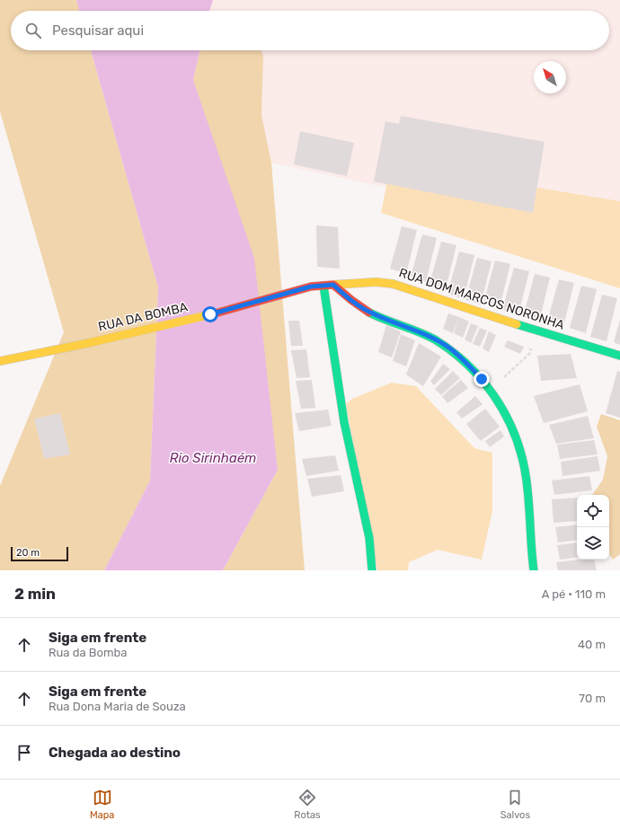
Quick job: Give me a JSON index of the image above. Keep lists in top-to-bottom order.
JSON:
{
  "streets": {
    "main road": ["RUA DOM MARCOS NORONHA", "RUA DA BOMBA"]
  },
  "crossings": [
    ["RUA DOM MARCOS NORONHA", "RUA DA BOMBA"]
  ],
  "water": ["Rio Sirinhaém"],
  "scale_bar": "20 m",
  "north": "top left",
  "page": {
    "search": "Pesquisar aqui",
    "scale": "20 m",
    "heading": ["2 min", "A pé · 110 m"],
    "list": [
      ["Siga em frente", "Rua da Bomba", "40 m"],
      ["Siga em frente", "Rua Dona Maria de Souza", "70 m"],
      "Chegada ao destino"
    ],
    "nav": ["Mapa", "Rotas", "Salvos"]
  }
}
